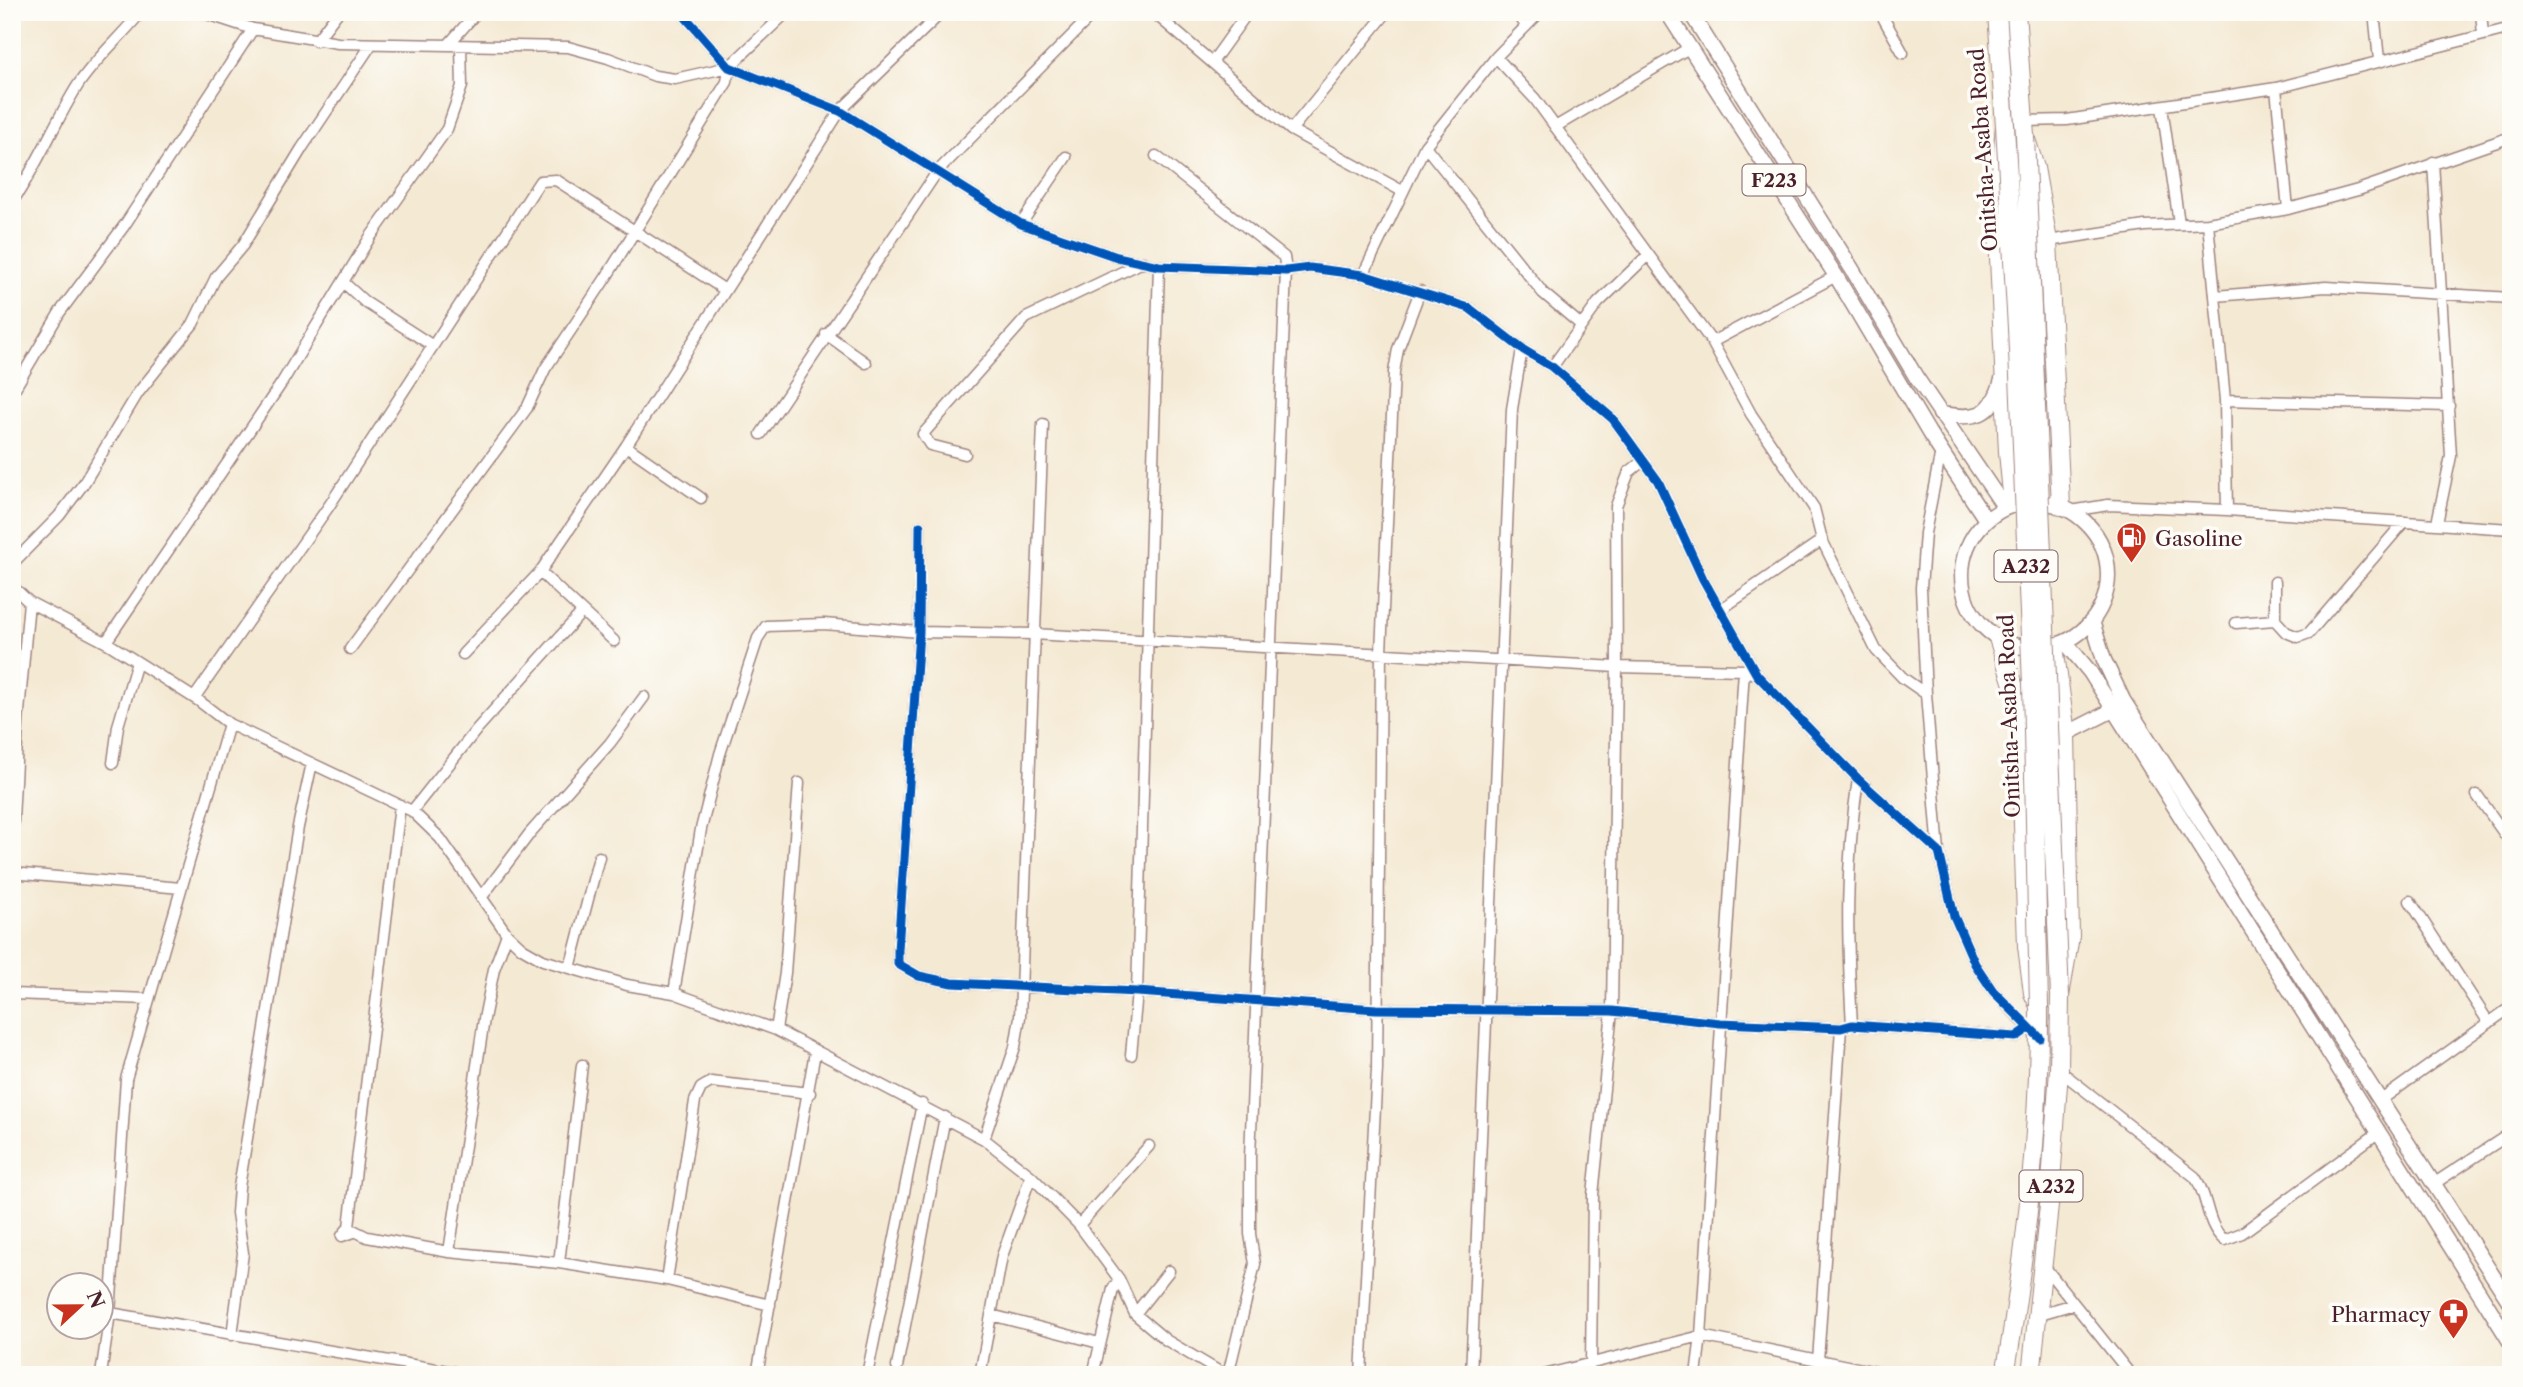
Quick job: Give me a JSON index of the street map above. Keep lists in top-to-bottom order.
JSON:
{
  "streets": {
    "highway": ["Onitsha-Asaba Road", "A232"],
    "main road": ["F223"]
  },
  "places": {
    "fuel station": ["Gasoline"],
    "pharmacy": ["Pharmacy"]
  },
  "north": "right"
}
